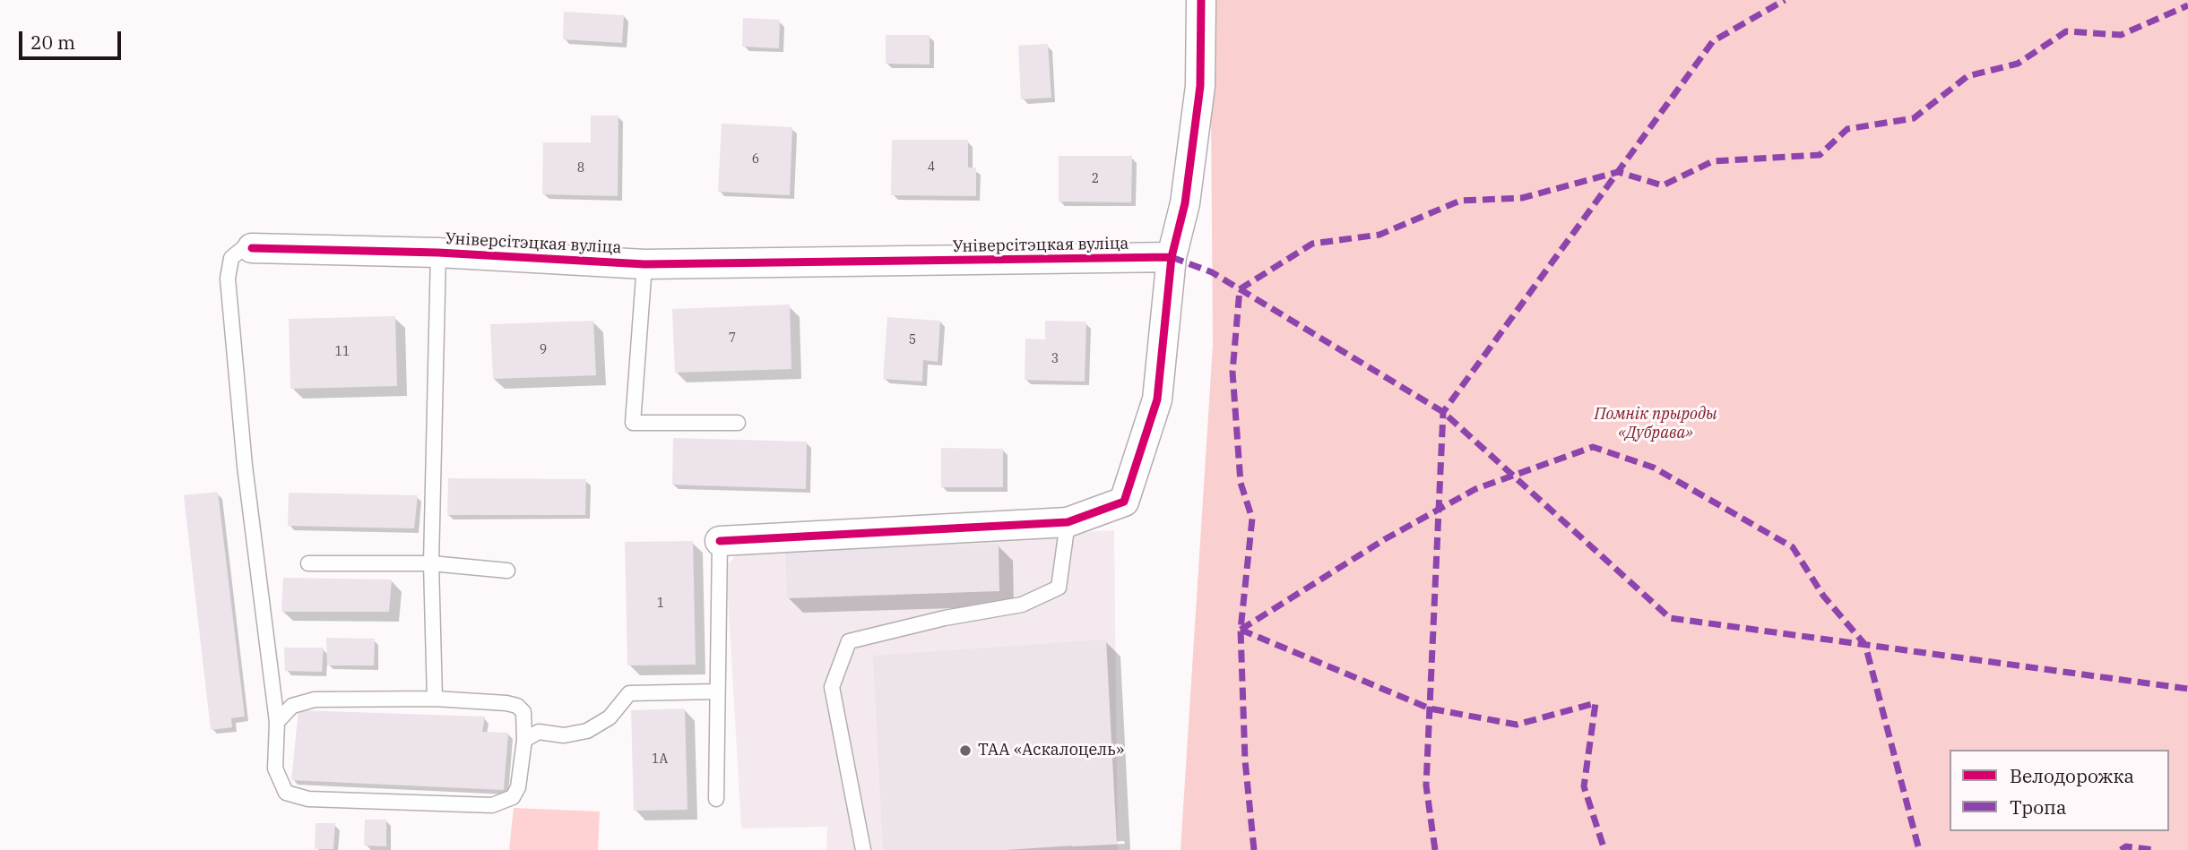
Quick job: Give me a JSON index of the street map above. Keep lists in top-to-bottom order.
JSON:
{
  "streets": {
    "street": ["Універсітэцкая вуліца"]
  },
  "parks": ["Помнік прыроды «Дубрава»"],
  "places": ["ТАА «Аскалоцель»"],
  "house_numbers": [
    "6",
    "4",
    "8",
    "2",
    "7",
    "5",
    "9",
    "11",
    "3",
    "1",
    "1А"
  ],
  "legend": ["Велодорожка", "Тропа"],
  "scale_bar": "20 m"
}
